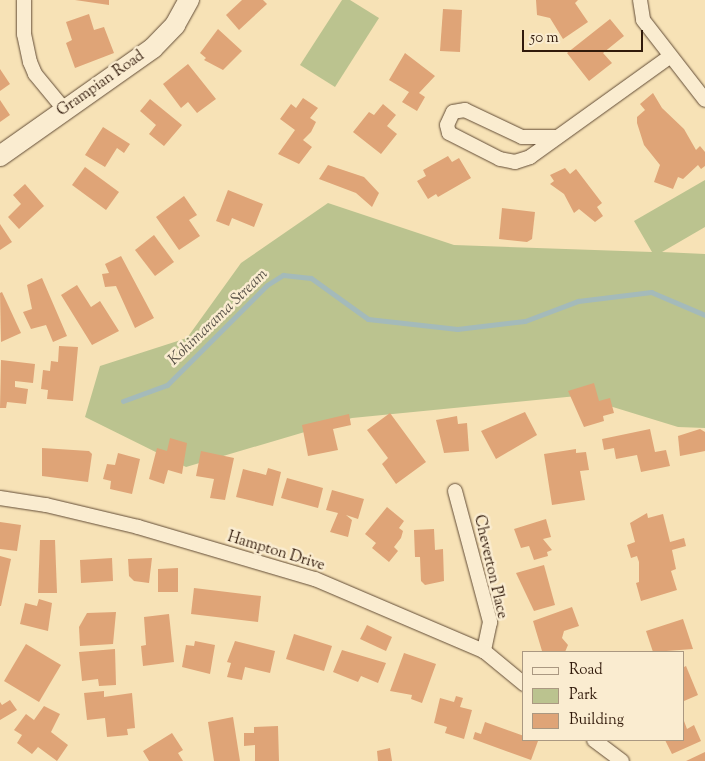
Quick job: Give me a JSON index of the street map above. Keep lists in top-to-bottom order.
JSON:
{
  "streets": {
    "street": ["Grampian Road", "Hampton Drive", "Cheverton Place"]
  },
  "crossings": [
    ["Hampton Drive", "Cheverton Place"]
  ],
  "water": ["Kohimarama Stream"],
  "legend": ["Road", "Park", "Building"],
  "scale_bar": "50 m"
}
